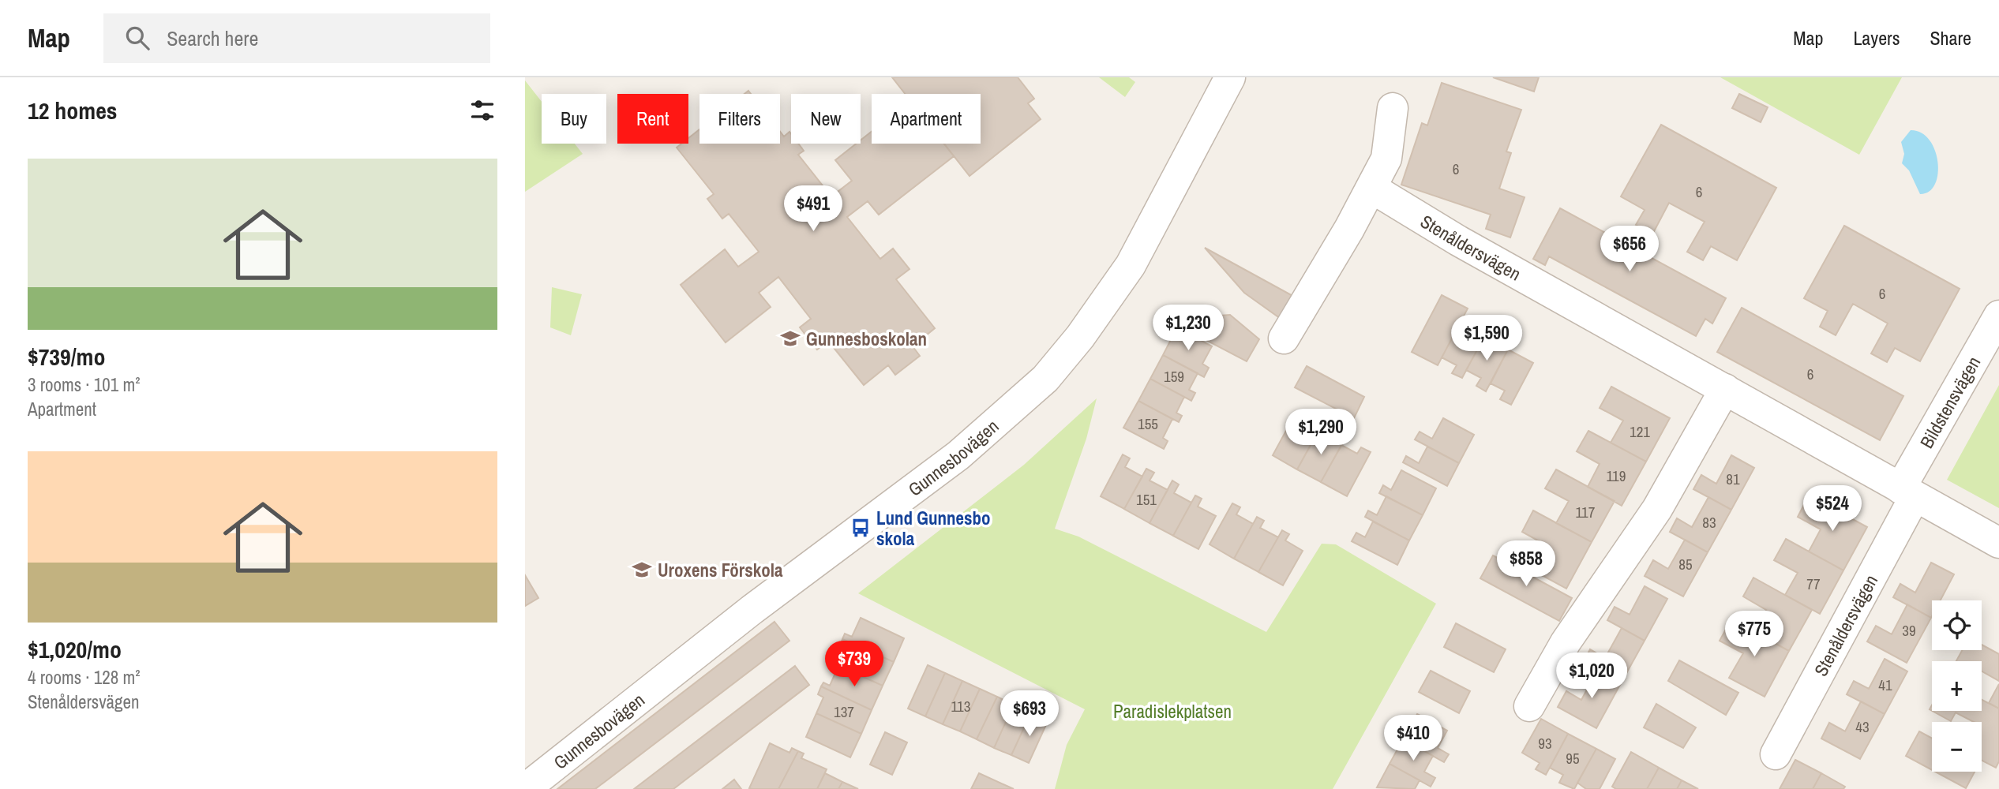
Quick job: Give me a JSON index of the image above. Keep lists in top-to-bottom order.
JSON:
{
  "streets": {
    "street": ["Stenåldersvägen", "Bildstensvägen", "Gunnesbovägen"]
  },
  "crossings": [
    ["Stenåldersvägen", "Bildstensvägen"]
  ],
  "parks": ["Paradislekplatsen"],
  "places": {
    "school or university": ["Gunnesboskolan", "Uroxens Förskola"],
    "bus stop": ["Lund Gunnesbo skola"]
  },
  "house_numbers": [
    "6",
    "6",
    "6",
    "6",
    "159",
    "155",
    "121",
    "119",
    "81",
    "151",
    "117",
    "83",
    "85",
    "77",
    "39",
    "41",
    "113",
    "137",
    "43",
    "93",
    "95"
  ],
  "page": {
    "header": "Map",
    "search": "Search here",
    "nav": ["Map", "Layers", "Share"],
    "heading": "12 homes",
    "chip": [
      "Buy",
      "Rent",
      "Filters",
      "New",
      "Apartment"
    ],
    "list": [
      {
        "name": "$739/mo",
        "note": "3 rooms · 101 m² · Apartment"
      },
      {
        "name": "$1,020/mo",
        "note": "4 rooms · 128 m² · Stenåldersvägen"
      }
    ],
    "price": [
      "$491",
      "$656",
      "$1,230",
      "$1,590",
      "$1,290",
      "$524",
      "$858",
      "$775",
      "$739",
      "$1,020",
      "$693",
      "$410"
    ],
    "map_buttons": ["+", "−"]
  }
}
